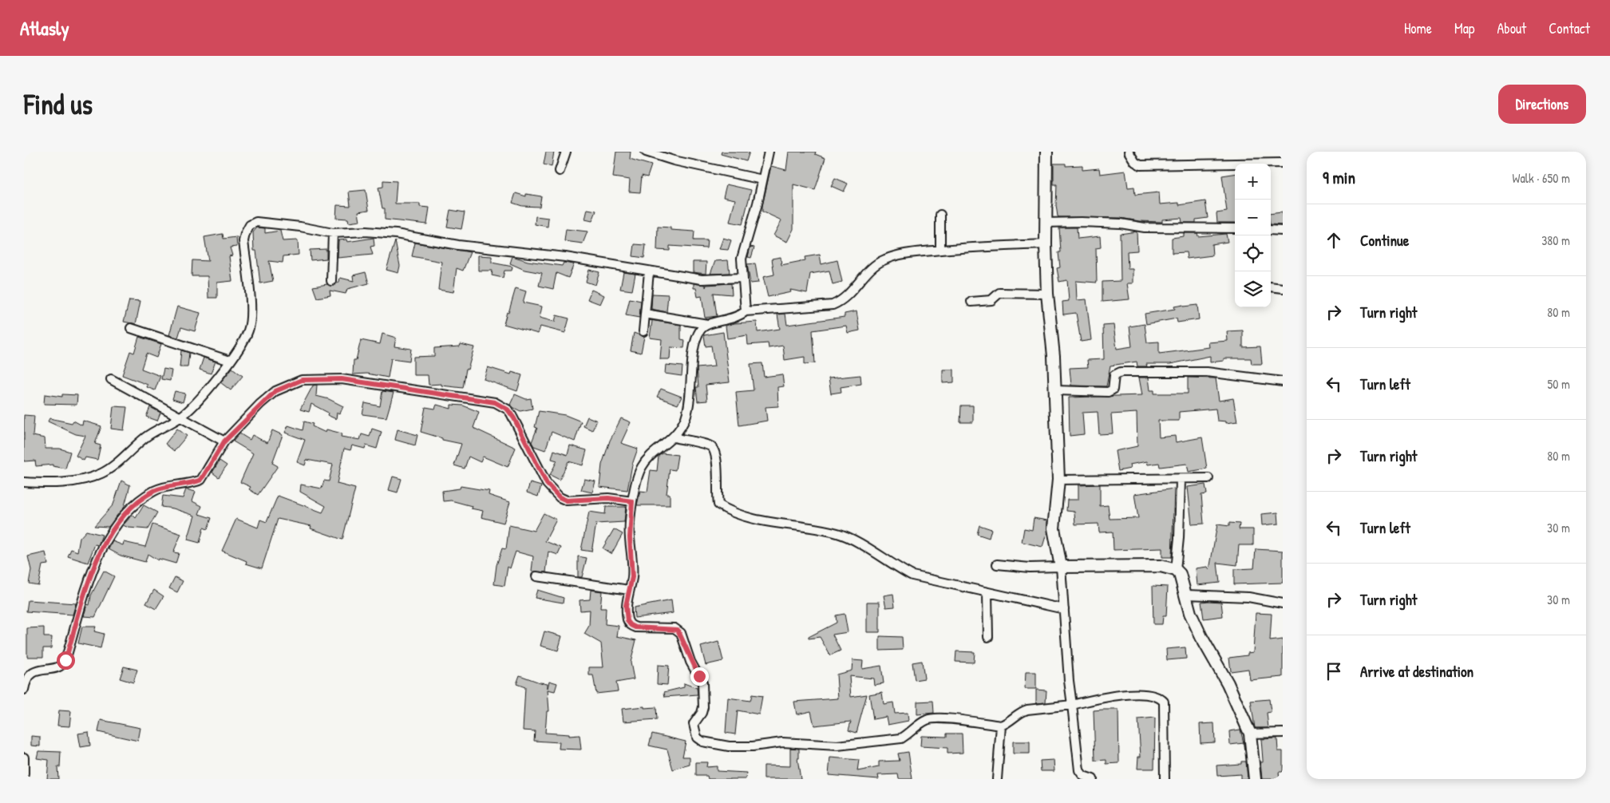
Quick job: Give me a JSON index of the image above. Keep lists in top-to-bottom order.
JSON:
{
  "page": {
    "header": "Atlasly",
    "nav": [
      "Home",
      "Map",
      "About",
      "Contact"
    ],
    "buttons": "Directions",
    "title": "Find us",
    "heading": ["9 min", "Walk · 650 m"],
    "map_buttons": ["+", "−"],
    "list": [
      ["Continue", "380 m"],
      ["Turn right", "80 m"],
      ["Turn left", "50 m"],
      ["Turn right", "80 m"],
      ["Turn left", "30 m"],
      ["Turn right", "30 m"],
      "Arrive at destination"
    ]
  }
}
